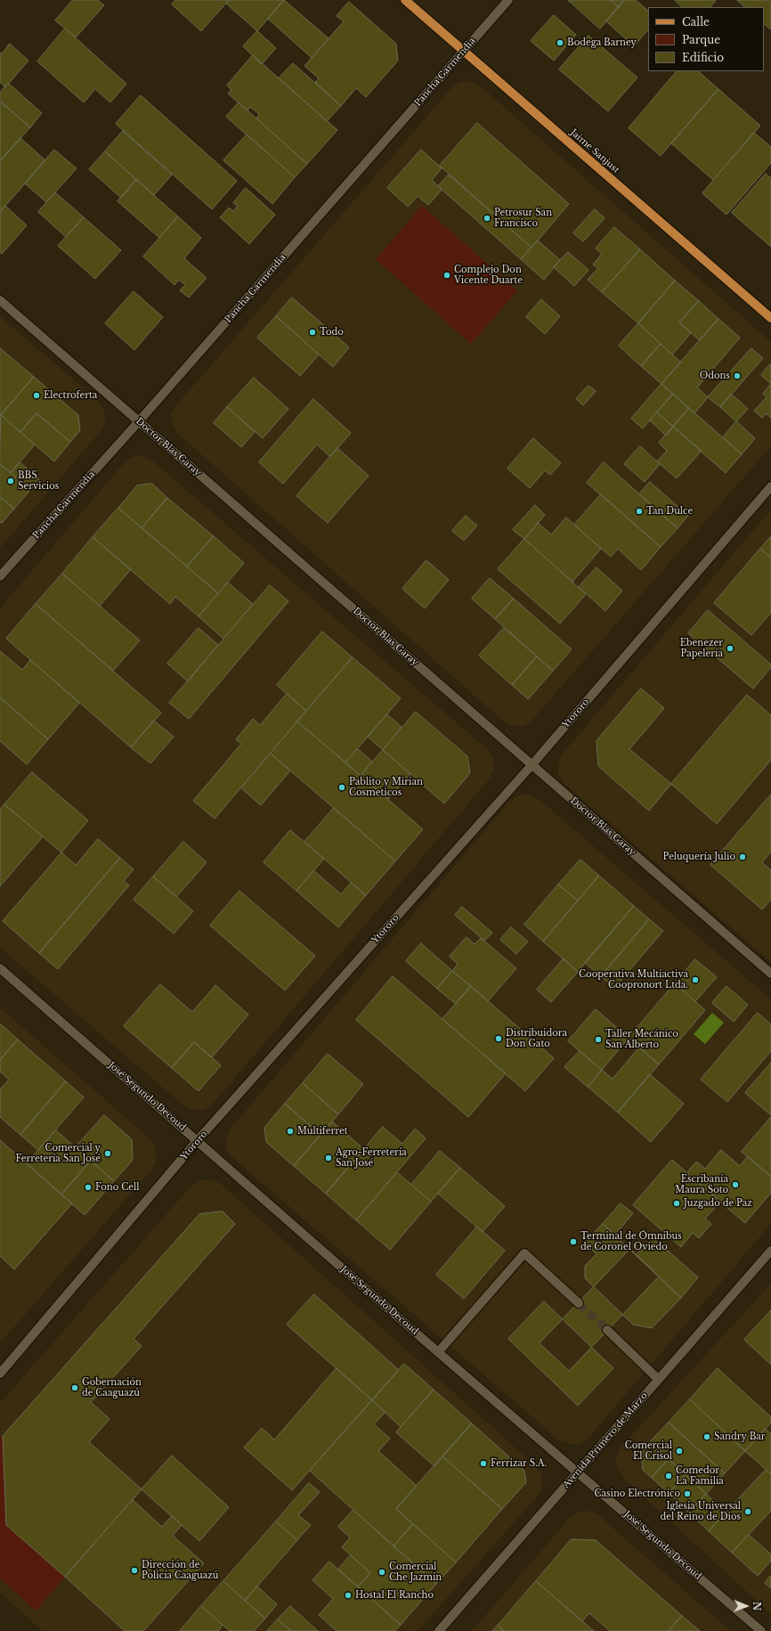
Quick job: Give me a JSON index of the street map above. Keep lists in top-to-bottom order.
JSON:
{
  "streets": {
    "main road": ["Jaime Sanjust"],
    "street": [
      "Pancha Garmendia",
      "Doctor Blas Garay",
      "Ytororo",
      "José Segundo Decoud",
      "Avenida Primero de Marzo"
    ]
  },
  "crossings": [
    ["Pancha Garmendia", "Jaime Sanjust"],
    ["Pancha Garmendia", "Doctor Blas Garay"],
    ["Doctor Blas Garay", "Ytororo"],
    ["Ytororo", "José Segundo Decoud"],
    ["José Segundo Decoud", "Avenida Primero de Marzo"]
  ],
  "places": [
    "Bodega Barney",
    "Petrosur San Francisco",
    "Complejo Don Vicente Duarte",
    "Todo",
    "Odons",
    "Electroferta",
    "BBS Servicios",
    "Tan Dulce",
    "Ebenezer Papelería",
    "Pablito y Mirian Cosmeticos",
    "Peluquería Julio",
    "Cooperativa Multiactiva Coopronort Ltda.",
    "Distribuidora Don Gato",
    "Taller Mecánico San Alberto",
    "Multiferret",
    "Comercial y Ferretería San José",
    "Agro-Ferretería San José",
    "Escribanía Maura Soto",
    "Fono Cell",
    "Juzgado de Paz",
    "Terminal de Ómnibus de Coronel Oviedo",
    "Gobernación de Caaguazú",
    "Sandry Bar",
    "Comercial El Crisol",
    "Ferrizar S.A.",
    "Comedor La Familia",
    "Casino Electrónico",
    "Iglesia Universal del Reino de Dios",
    "Dirección de Policía Caaguazú",
    "Comercial Che Jazmin",
    "Hostal El Rancho"
  ],
  "legend": ["Calle", "Parque", "Edificio"],
  "north": "right"
}
